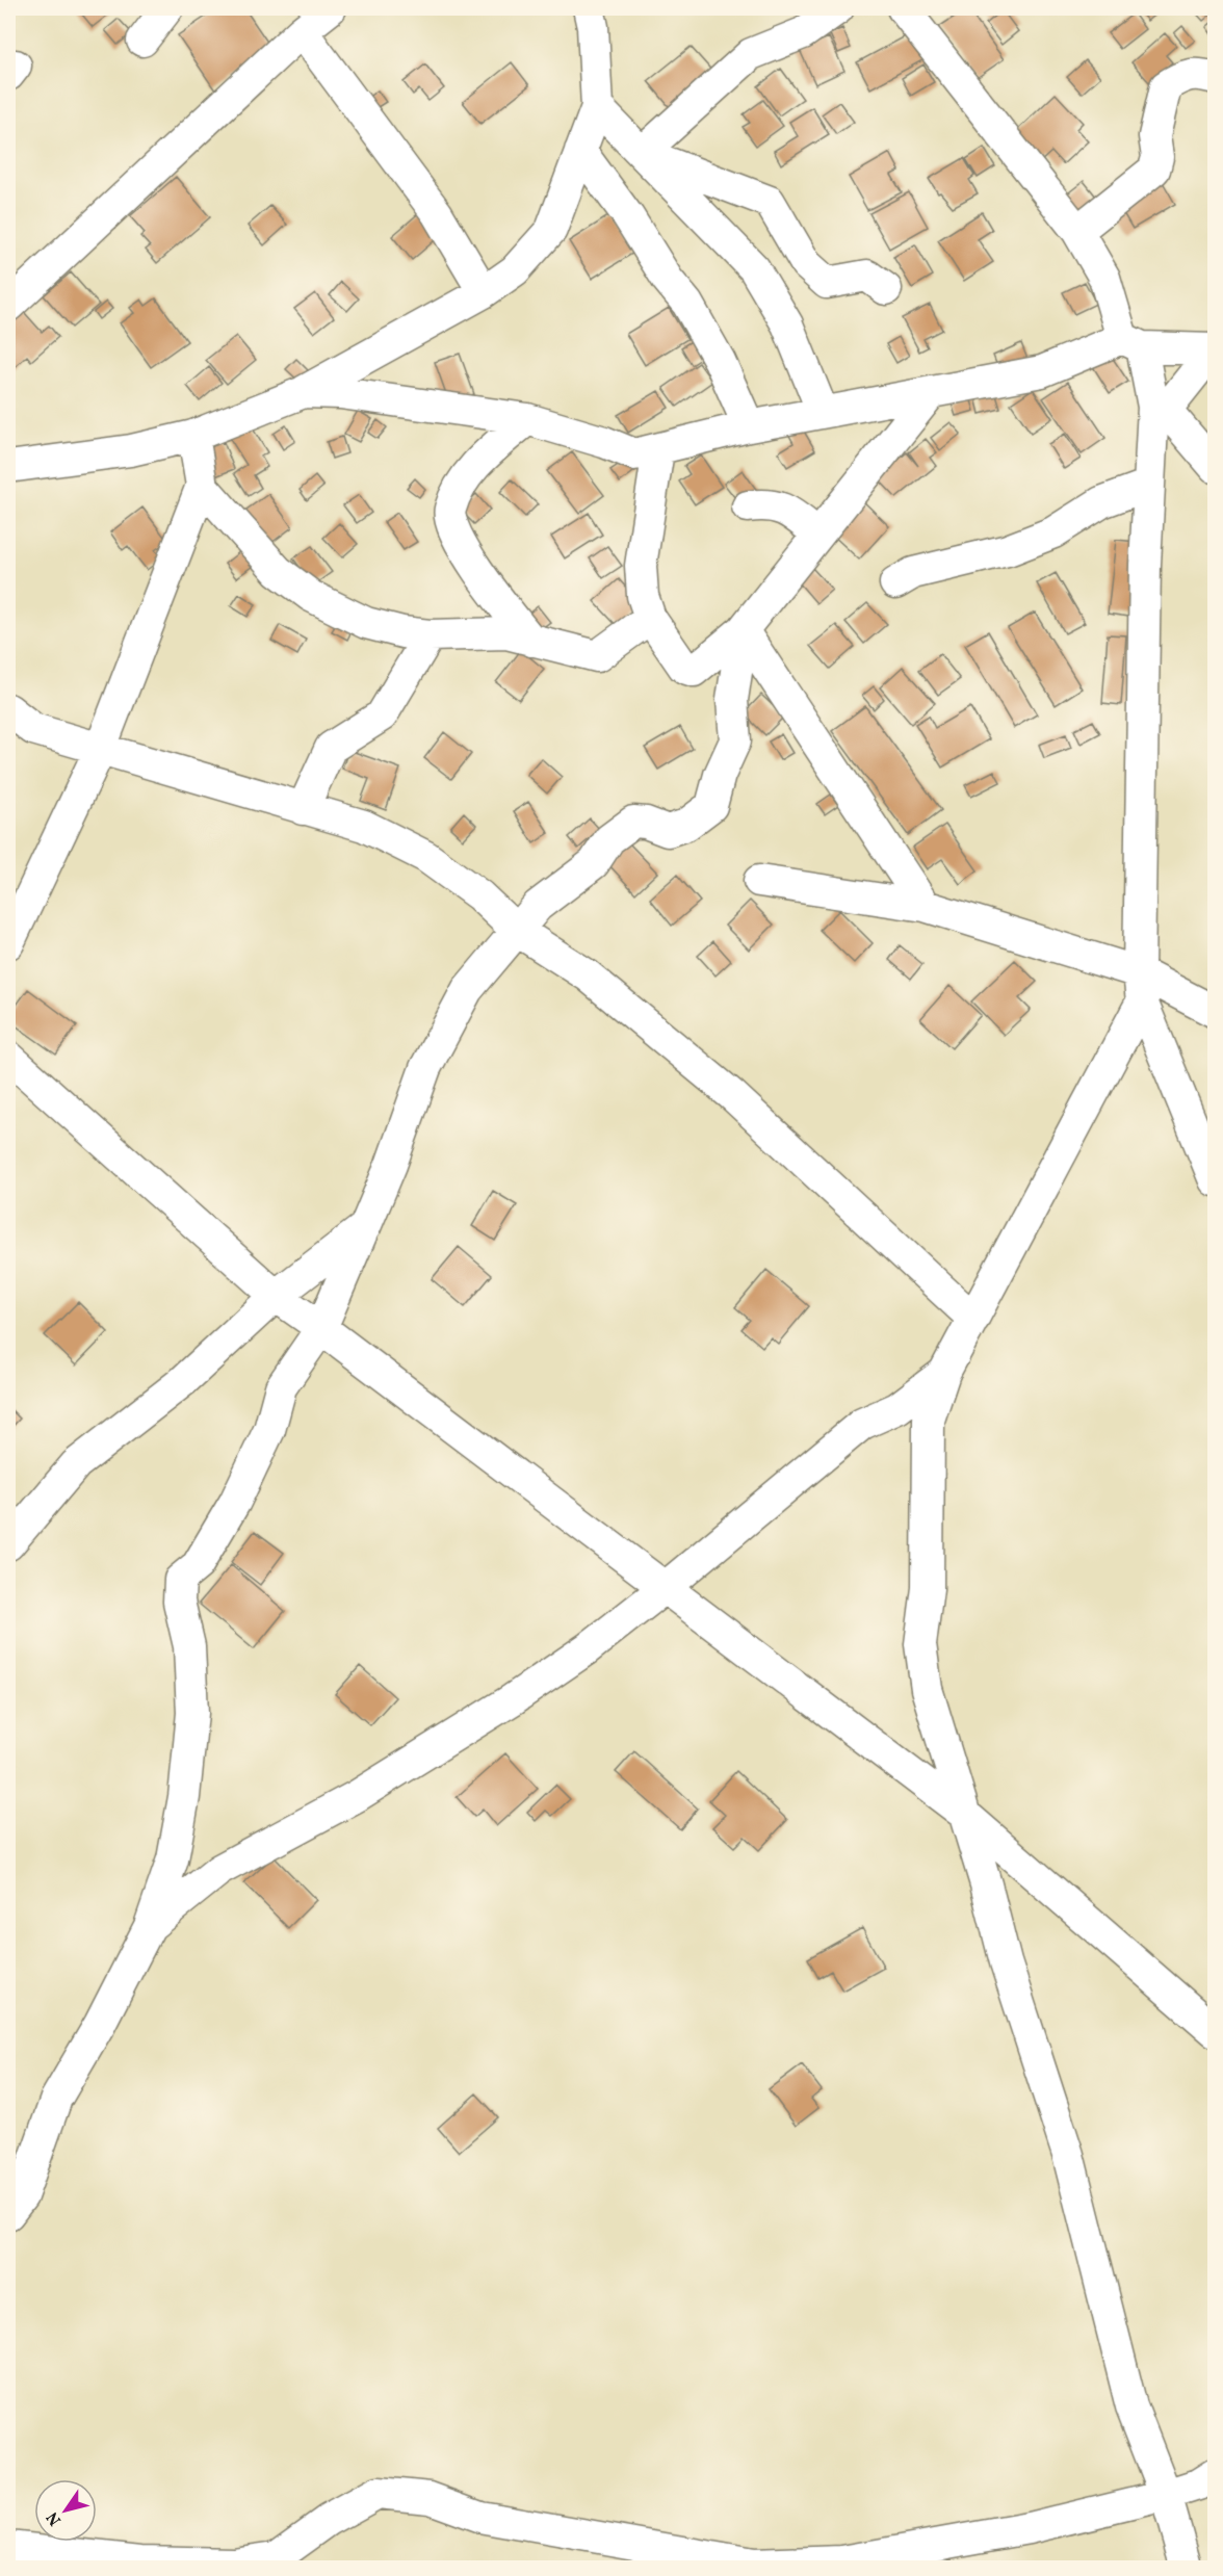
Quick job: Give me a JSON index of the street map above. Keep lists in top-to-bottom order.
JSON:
{
  "north": "bottom left"
}
